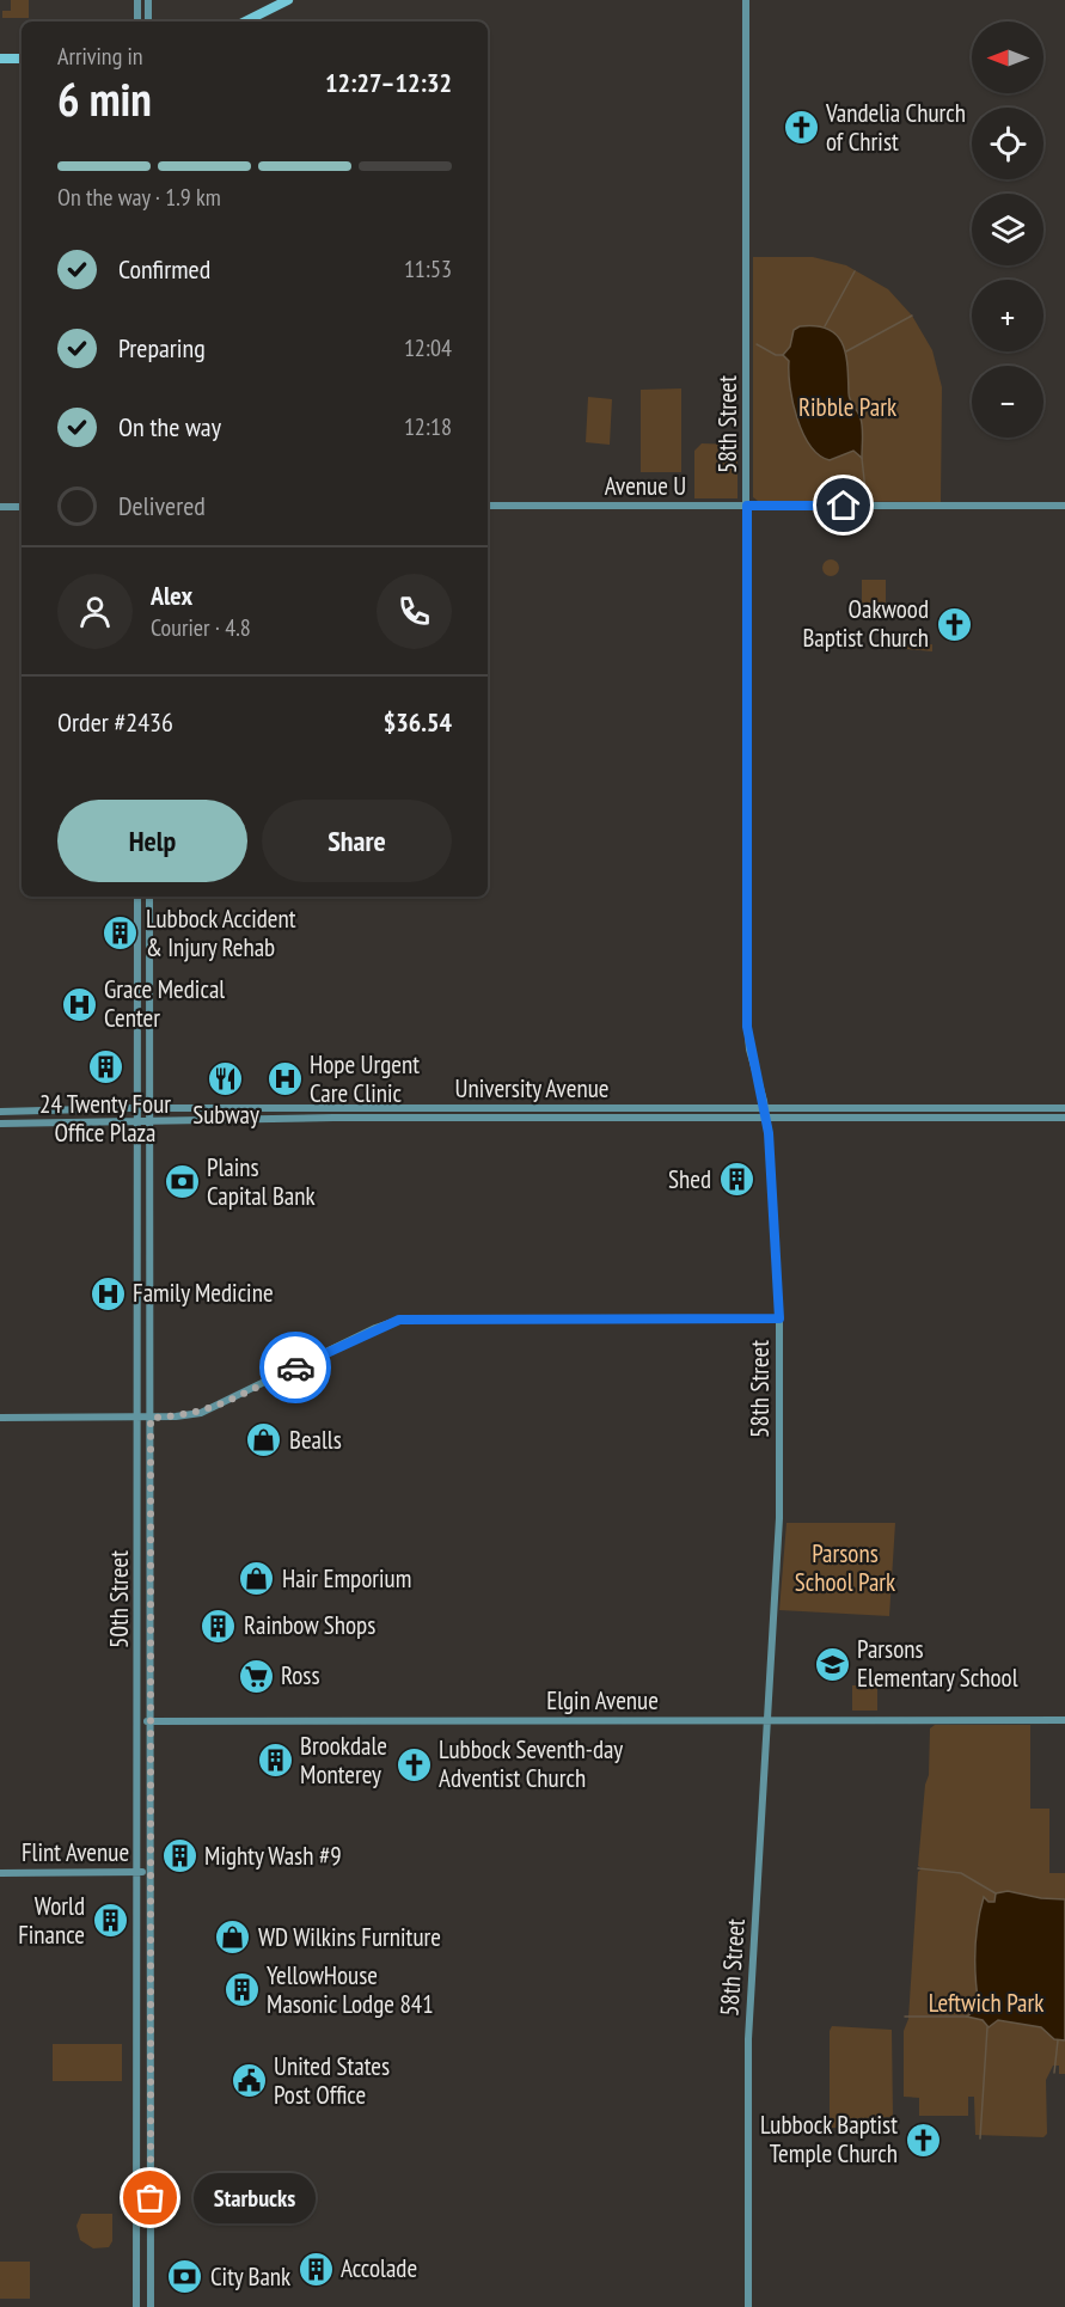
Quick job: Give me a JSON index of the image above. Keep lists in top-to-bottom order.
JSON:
{
  "streets": {
    "main road": [
      "58th Street",
      "Avenue U",
      "University Avenue",
      "50th Street",
      "Elgin Avenue",
      "Flint Avenue"
    ]
  },
  "crossings": [
    ["58th Street", "Avenue U"],
    ["58th Street", "University Avenue"],
    ["58th Street", "Elgin Avenue"],
    ["University Avenue", "50th Street"],
    ["50th Street", "Elgin Avenue"],
    ["50th Street", "Flint Avenue"]
  ],
  "parks": ["Ribble Park", "Parsons School Park", "Leftwich Park"],
  "places": {
    "church": [
      "Vandelia Church of Christ",
      "Oakwood Baptist Church",
      "Lubbock Seventh-day Adventist Church",
      "Lubbock Baptist Temple Church"
    ],
    "building": [
      "Lubbock Accident & Injury Rehab",
      "24 Twenty Four Office Plaza",
      "Shed",
      "Rainbow Shops",
      "Brookdale Monterey",
      "Mighty Wash #9",
      "World Finance",
      "YellowHouse Masonic Lodge 841",
      "Accolade"
    ],
    "hospital": ["Grace Medical Center", "Hope Urgent Care Clinic", "Family Medicine"],
    "restaurant": ["Subway"],
    "bank": ["Plains Capital Bank", "City Bank"],
    "shop": ["Bealls", "Hair Emporium", "WD Wilkins Furniture"],
    "school or university": ["Parsons Elementary School"],
    "supermarket": ["Ross"],
    "public building": ["United States Post Office"],
    "other": ["Starbucks"]
  },
  "north": "left",
  "page": {
    "map_buttons": ["+", "−"],
    "heading": ["6 min", "Arriving in", "12:27–12:32"],
    "panel": [
      "Alex",
      "Courier · 4.8",
      "Order #2436",
      "$36.54"
    ],
    "bar": "On the way · 1.9 km",
    "list": [
      ["Confirmed", "11:53"],
      ["Preparing", "12:04"],
      ["On the way", "12:18"],
      "Delivered"
    ],
    "buttons": ["Help", "Share"],
    "bubble": "Starbucks"
  }
}
